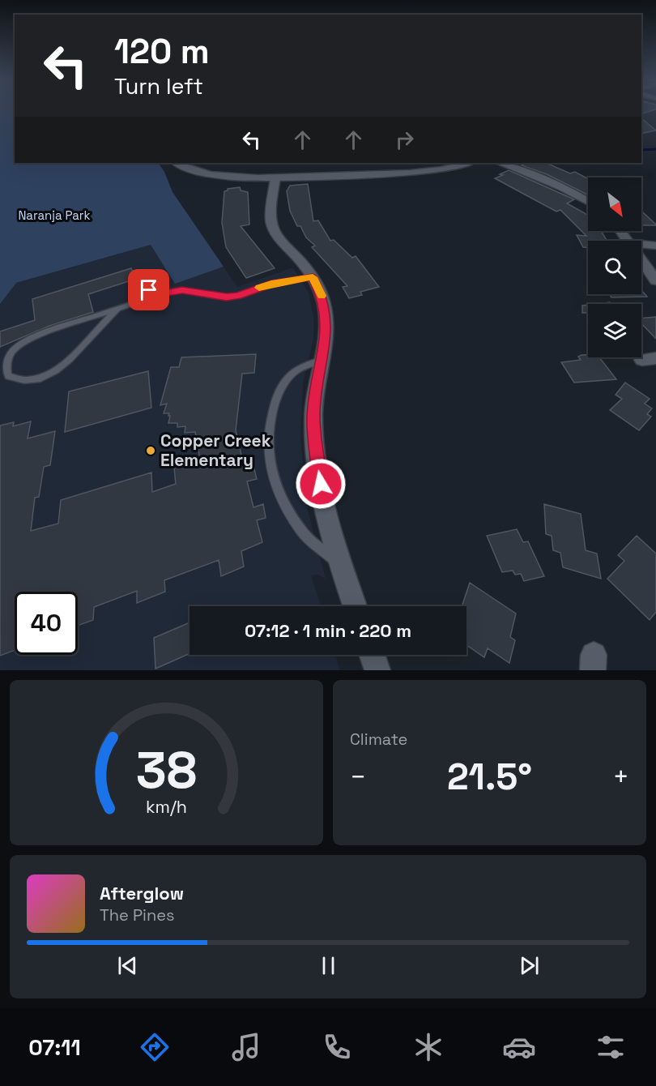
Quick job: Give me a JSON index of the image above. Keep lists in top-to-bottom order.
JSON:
{
  "parks": ["Naranja Park"],
  "places": ["Copper Creek Elementary"],
  "north": "bottom right",
  "page": {
    "turn": ["120 m", "Turn left"],
    "limit": "40",
    "trip": "07:12 · 1 min · 220 m",
    "tile": "Climate",
    "heat": ["−", "21.5°", "+"],
    "song": ["Afterglow", "The Pines"],
    "tabs": "07:11",
    "gauge": ["38", "km/h"]
  }
}
